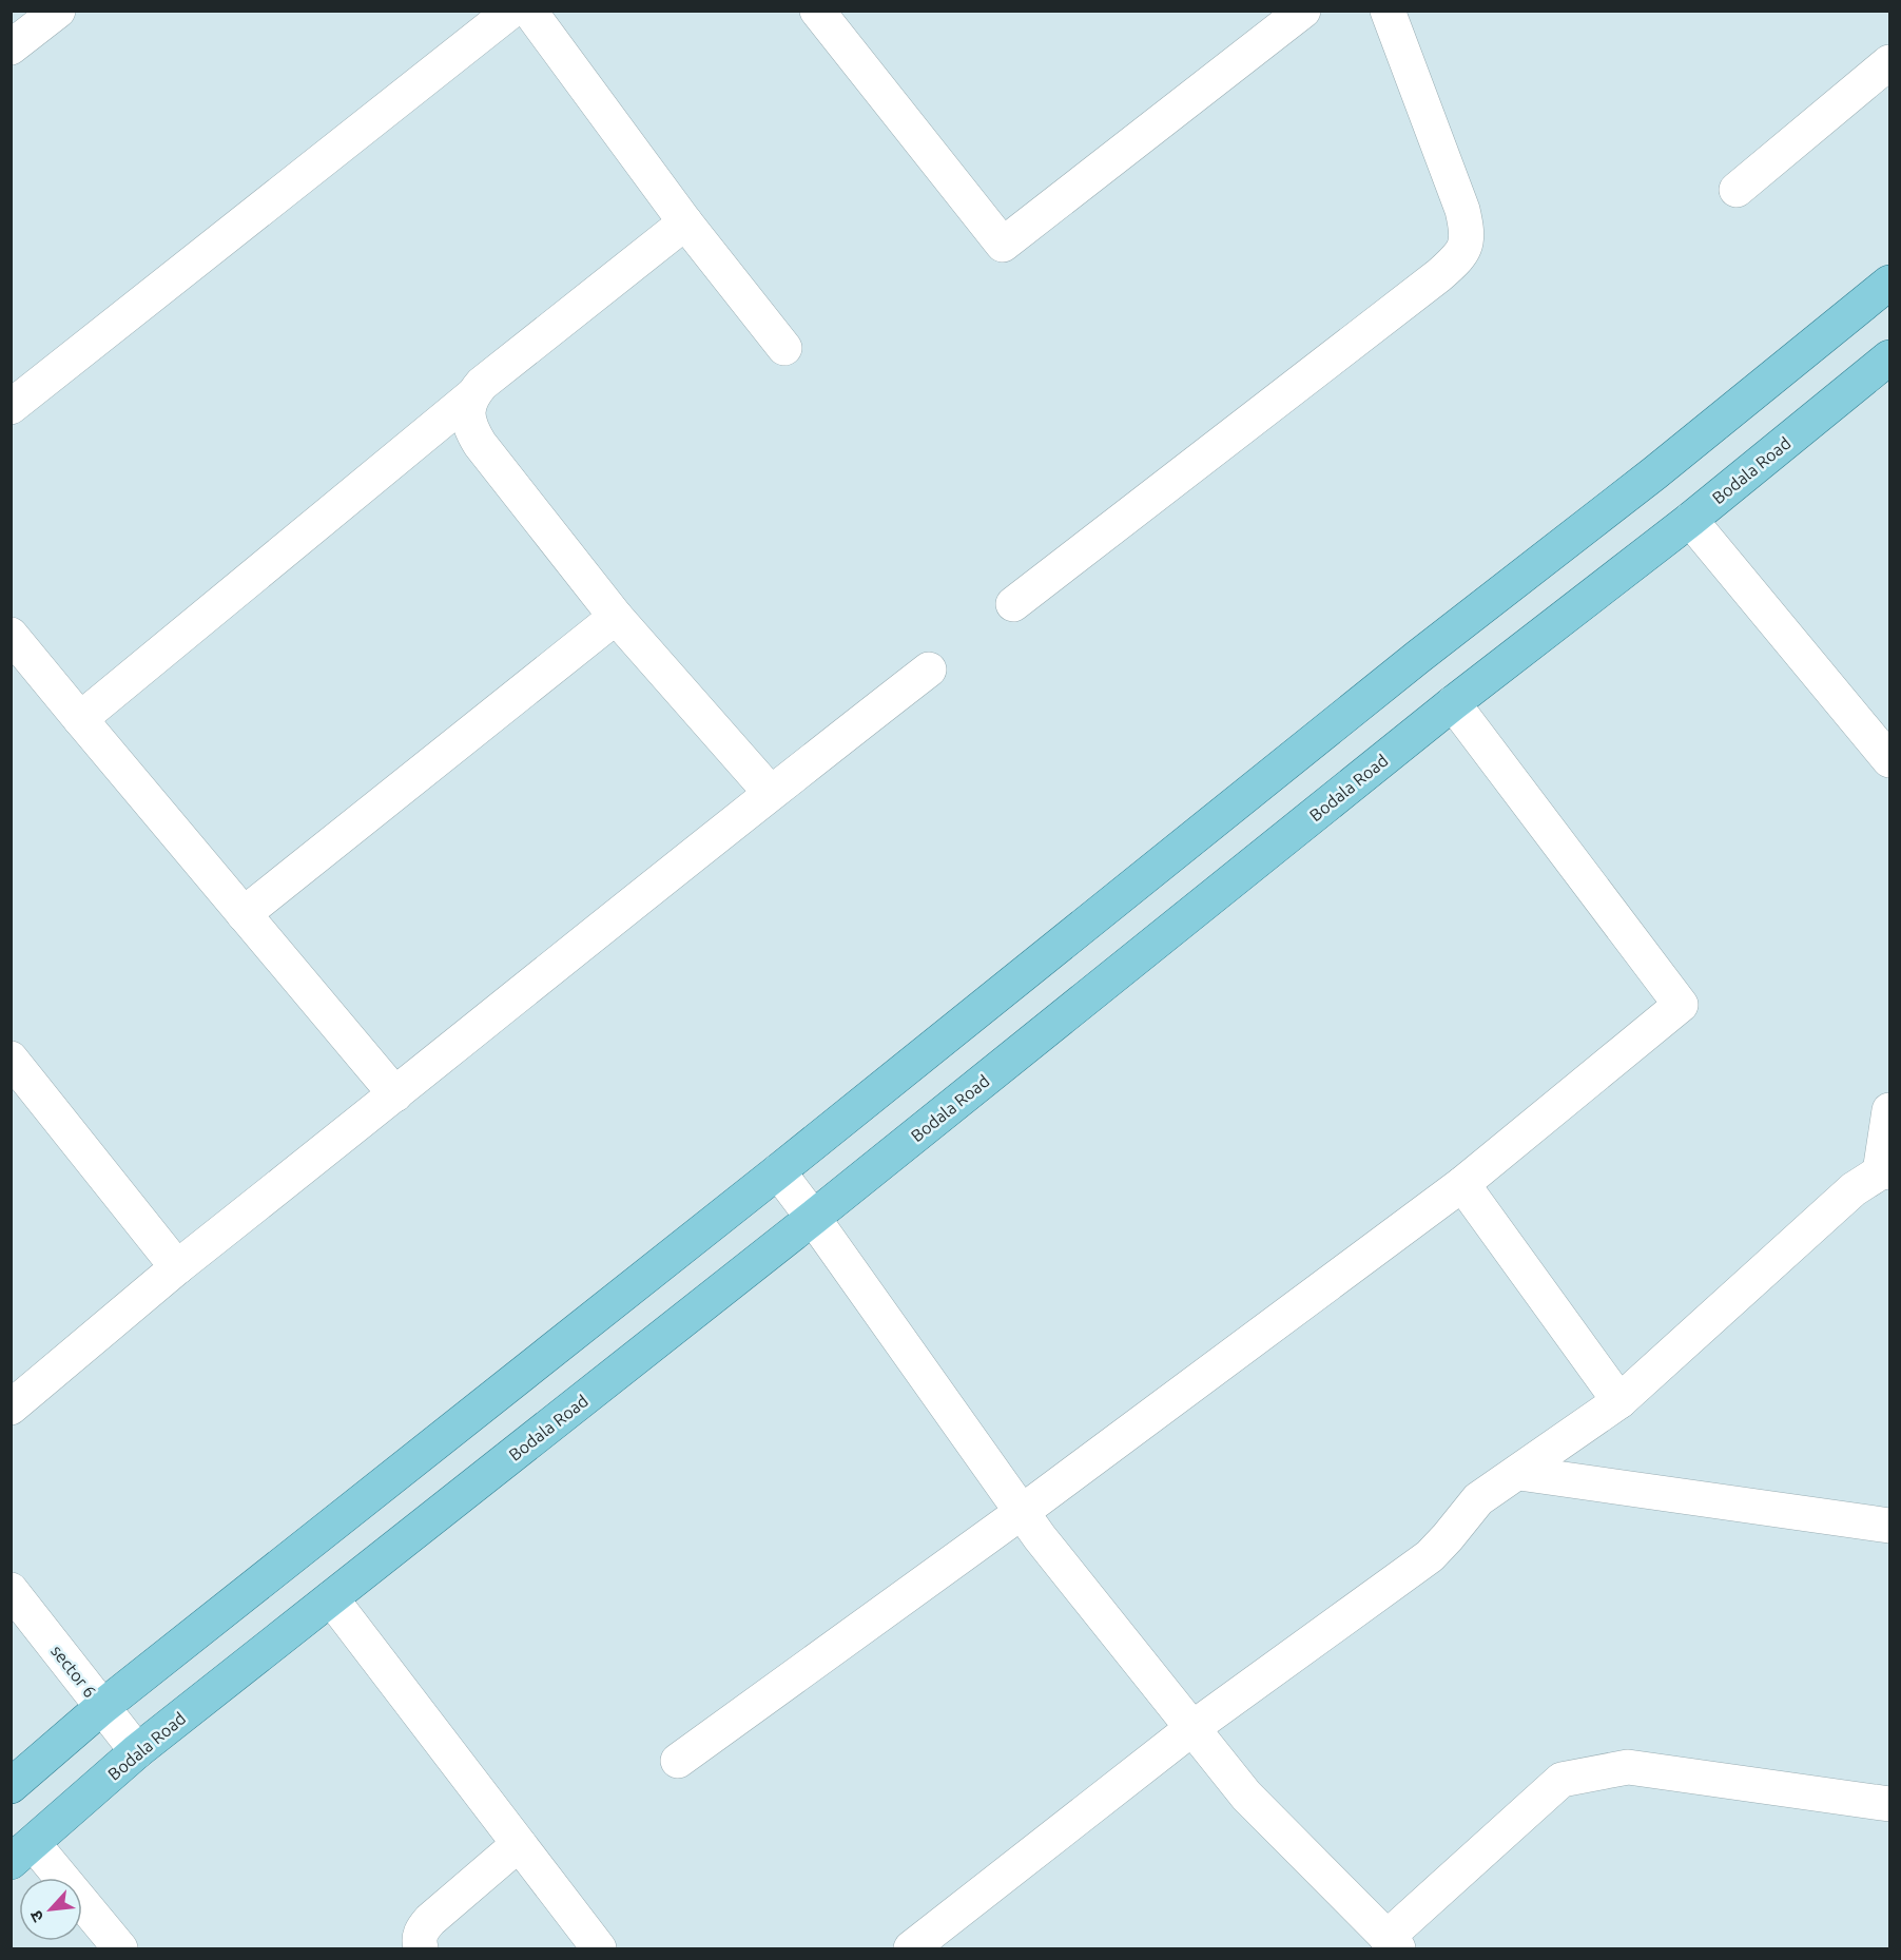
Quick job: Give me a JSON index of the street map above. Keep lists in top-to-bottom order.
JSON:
{
  "streets": {
    "main road": ["Bodala Road"],
    "street": ["sector 6"]
  },
  "crossings": [
    ["Bodala Road", "sector 6"]
  ],
  "north": "bottom left"
}
